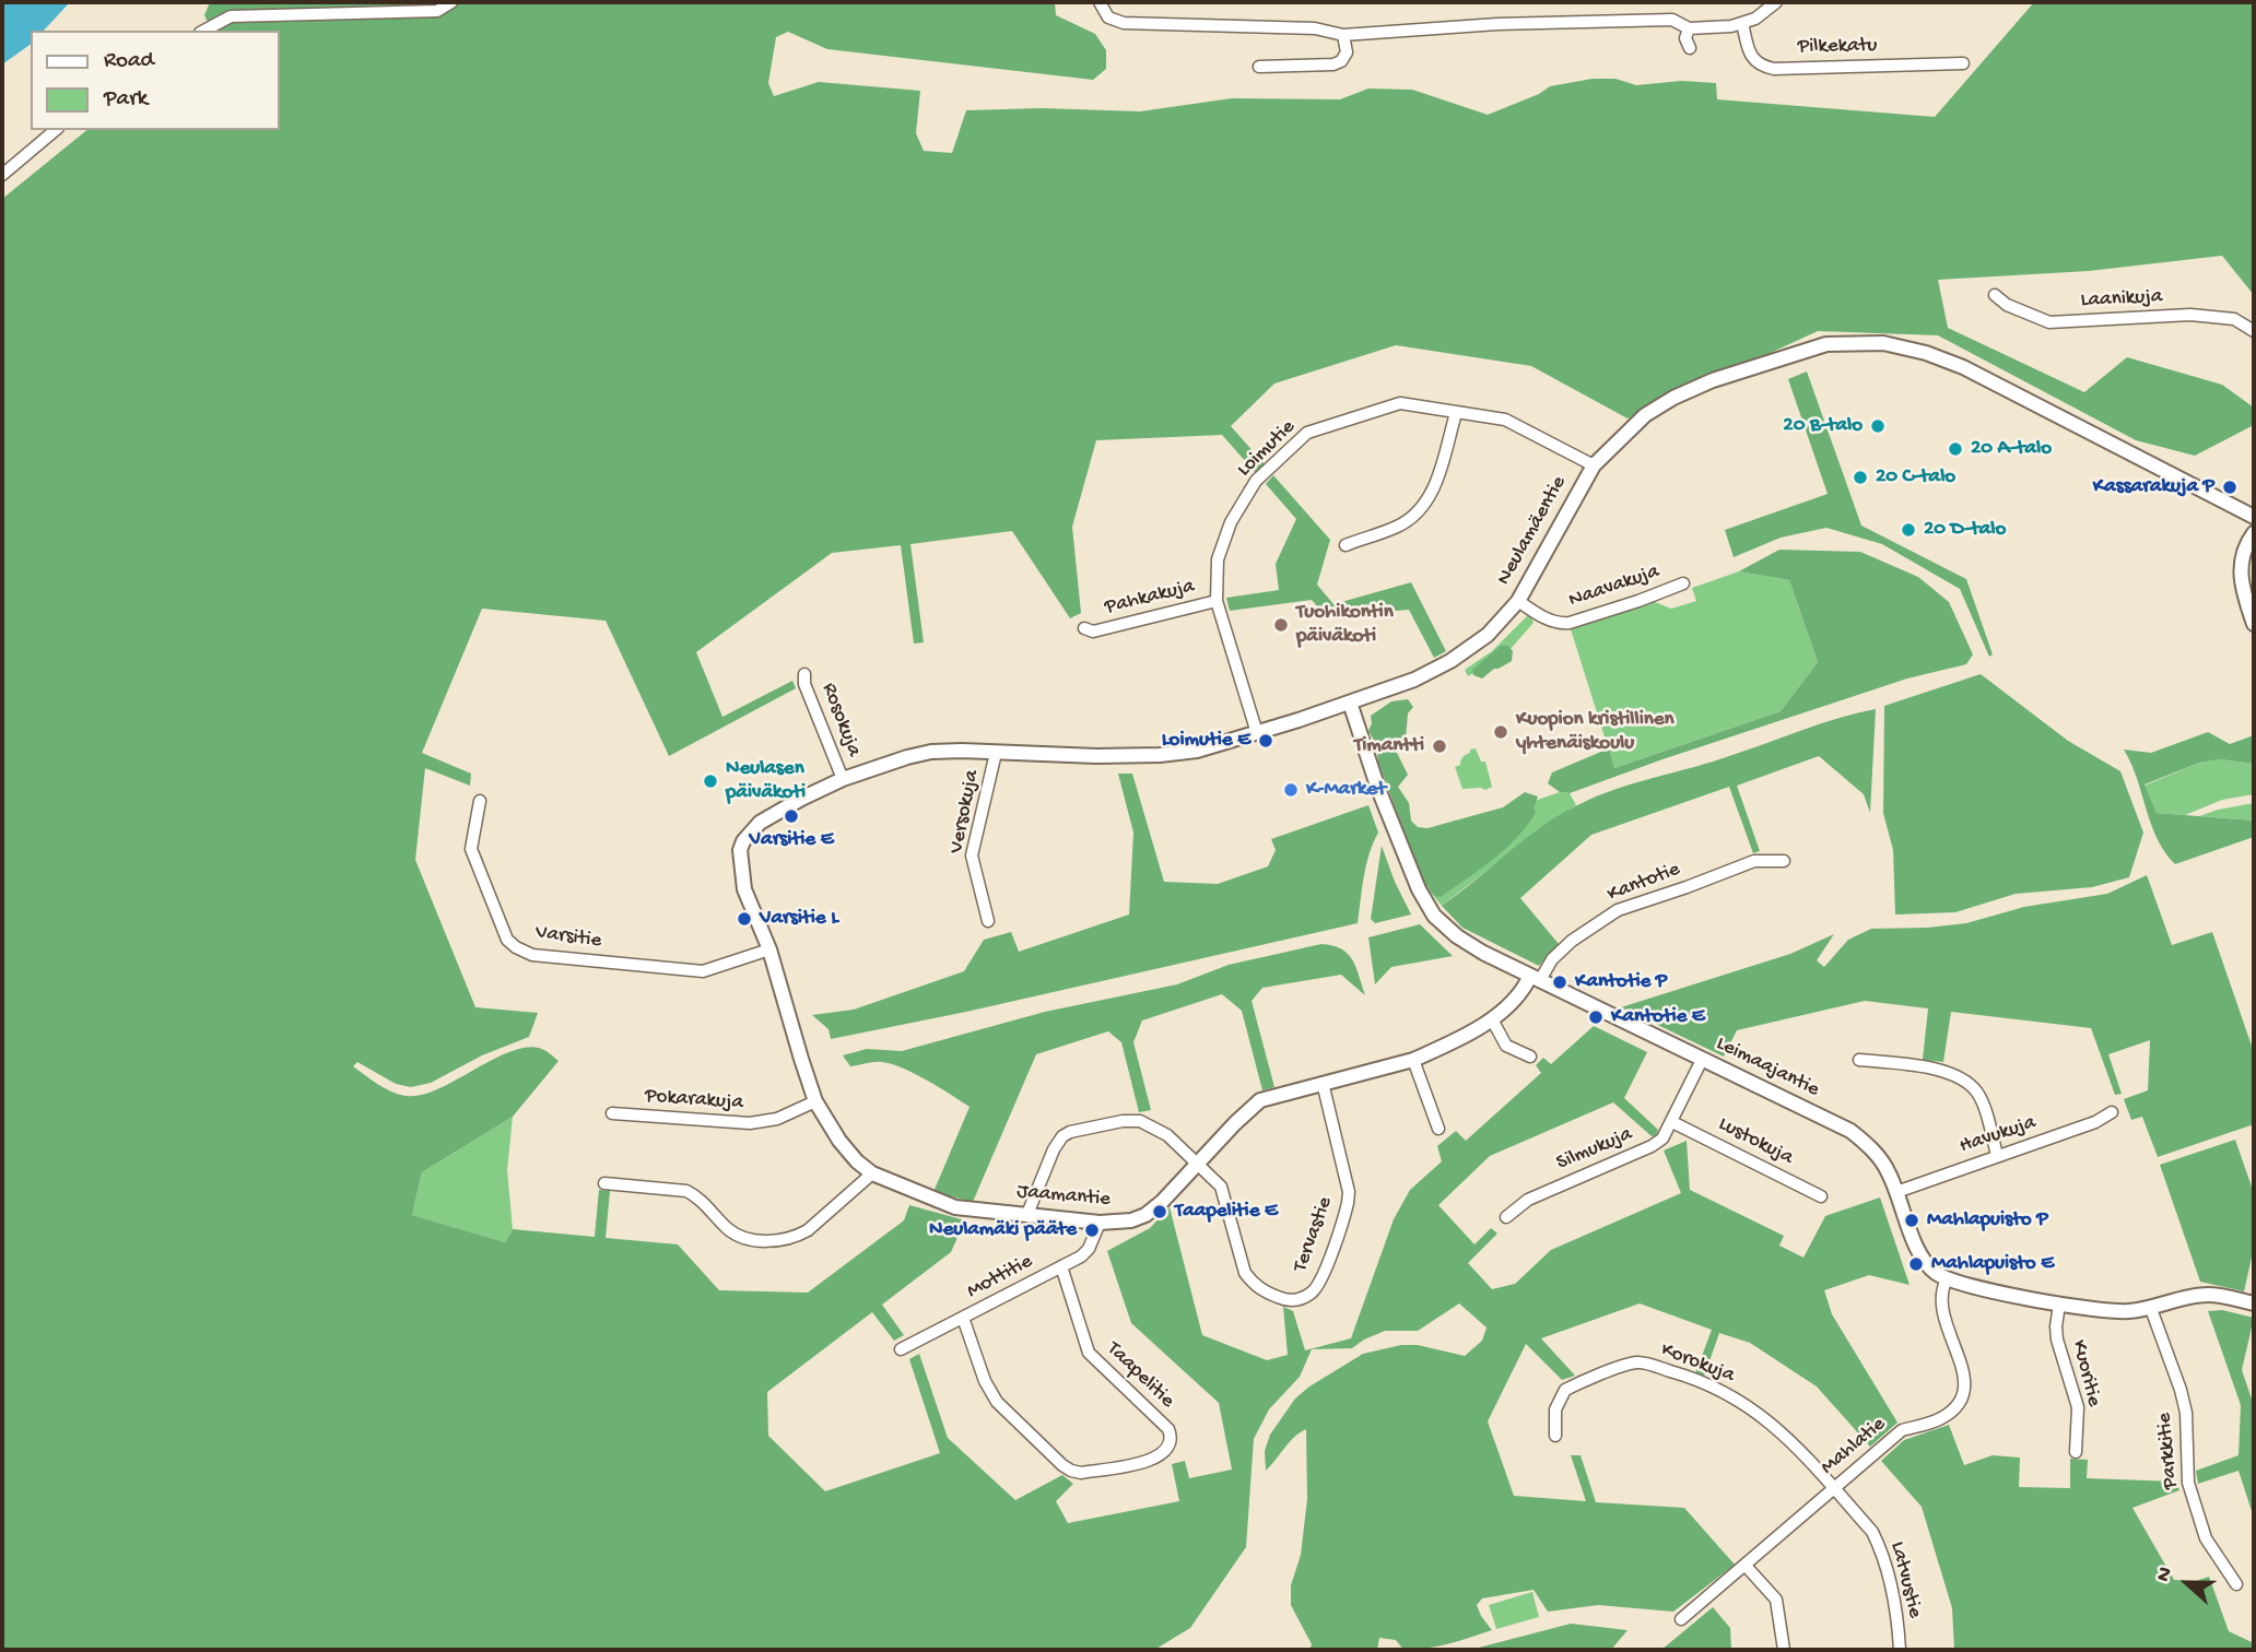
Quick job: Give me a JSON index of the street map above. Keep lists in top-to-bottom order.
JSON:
{
  "streets": {
    "street": [
      "Pilkekatu",
      "Laanikuja",
      "Loimutie",
      "Neulamäentie",
      "Naavakuja",
      "Pahkakuja",
      "Rosokuja",
      "Versokuja",
      "Kantotie",
      "Varsitie",
      "Leimaajantie",
      "Pokarakuja",
      "Havukuja",
      "Lustokuja",
      "Silmukuja",
      "Jaamantie",
      "Tervastie",
      "Mottitie",
      "Korokuja",
      "Kuoritie",
      "Taapelitie",
      "Mahlatie",
      "Parkkitie",
      "Latvustie"
    ]
  },
  "crossings": [
    ["Loimutie", "Neulamäentie"],
    ["Loimutie", "Pahkakuja"],
    ["Neulamäentie", "Naavakuja"],
    ["Neulamäentie", "Rosokuja"],
    ["Neulamäentie", "Versokuja"],
    ["Neulamäentie", "Leimaajantie"],
    ["Neulamäentie", "Jaamantie"],
    ["Kantotie", "Leimaajantie"],
    ["Kantotie", "Jaamantie"],
    ["Varsitie", "Jaamantie"],
    ["Leimaajantie", "Havukuja"],
    ["Leimaajantie", "Silmukuja"],
    ["Leimaajantie", "Jaamantie"],
    ["Leimaajantie", "Mahlatie"],
    ["Pokarakuja", "Jaamantie"],
    ["Lustokuja", "Silmukuja"],
    ["Jaamantie", "Tervastie"],
    ["Jaamantie", "Mottitie"],
    ["Mottitie", "Taapelitie"],
    ["Korokuja", "Mahlatie"],
    ["Korokuja", "Latvustie"],
    ["Mahlatie", "Latvustie"]
  ],
  "places": [
    "20 B-talo",
    "20 A-talo",
    "20 C-talo",
    "Kassarakuja P",
    "20 D-talo",
    "Tuohikontin päiväkoti",
    "Kuopion kristillinen yhtenäiskoulu",
    "Loimutie E",
    "Timantti",
    "Neulasen päiväkoti",
    "K-Market",
    "Varsitie E",
    "Varsitie L",
    "Kantotie P",
    "Kantotie E",
    "Taapelitie E",
    "Mahlapuisto P",
    "Neulamäki pääte",
    "Mahlapuisto E"
  ],
  "legend": ["Road", "Park"],
  "north": "left"
}
